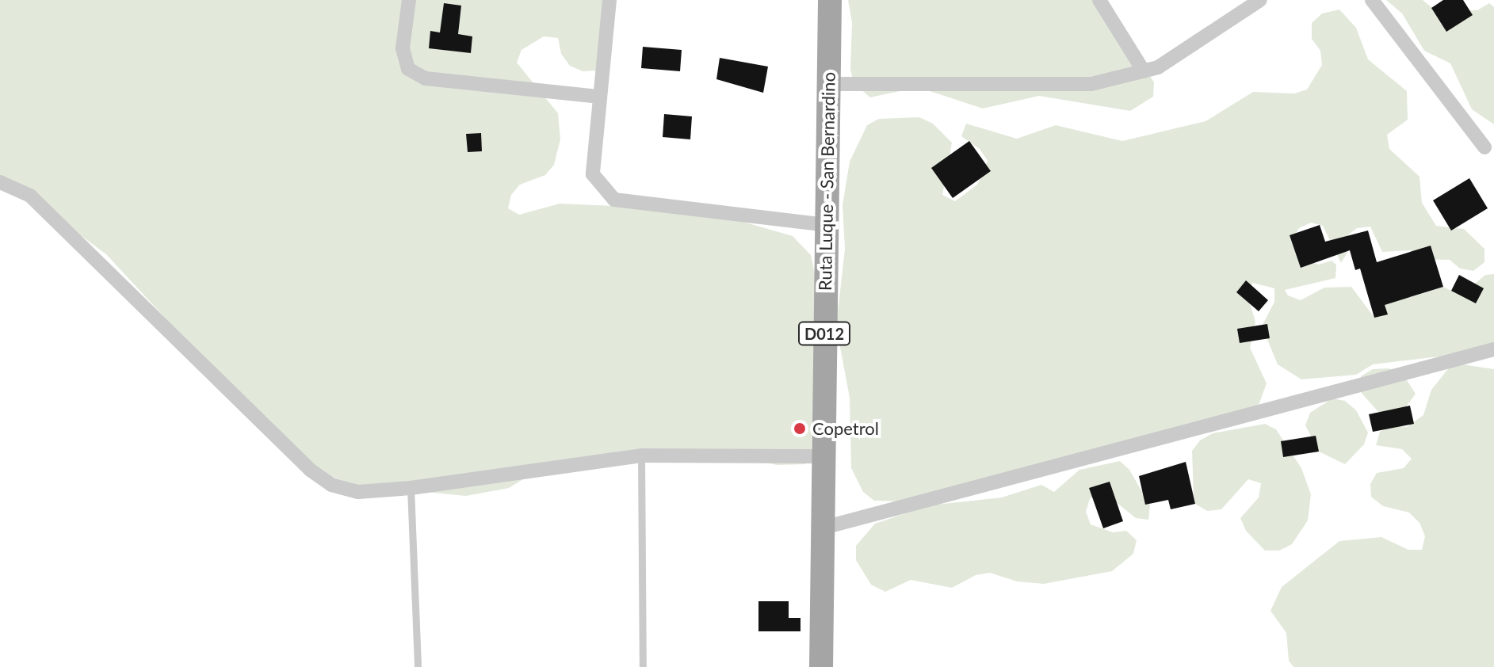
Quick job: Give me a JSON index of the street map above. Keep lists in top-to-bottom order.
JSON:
{
  "streets": {
    "main road": ["Ruta Luque - San Bernardino", "D012"]
  },
  "places": ["Copetrol"]
}
